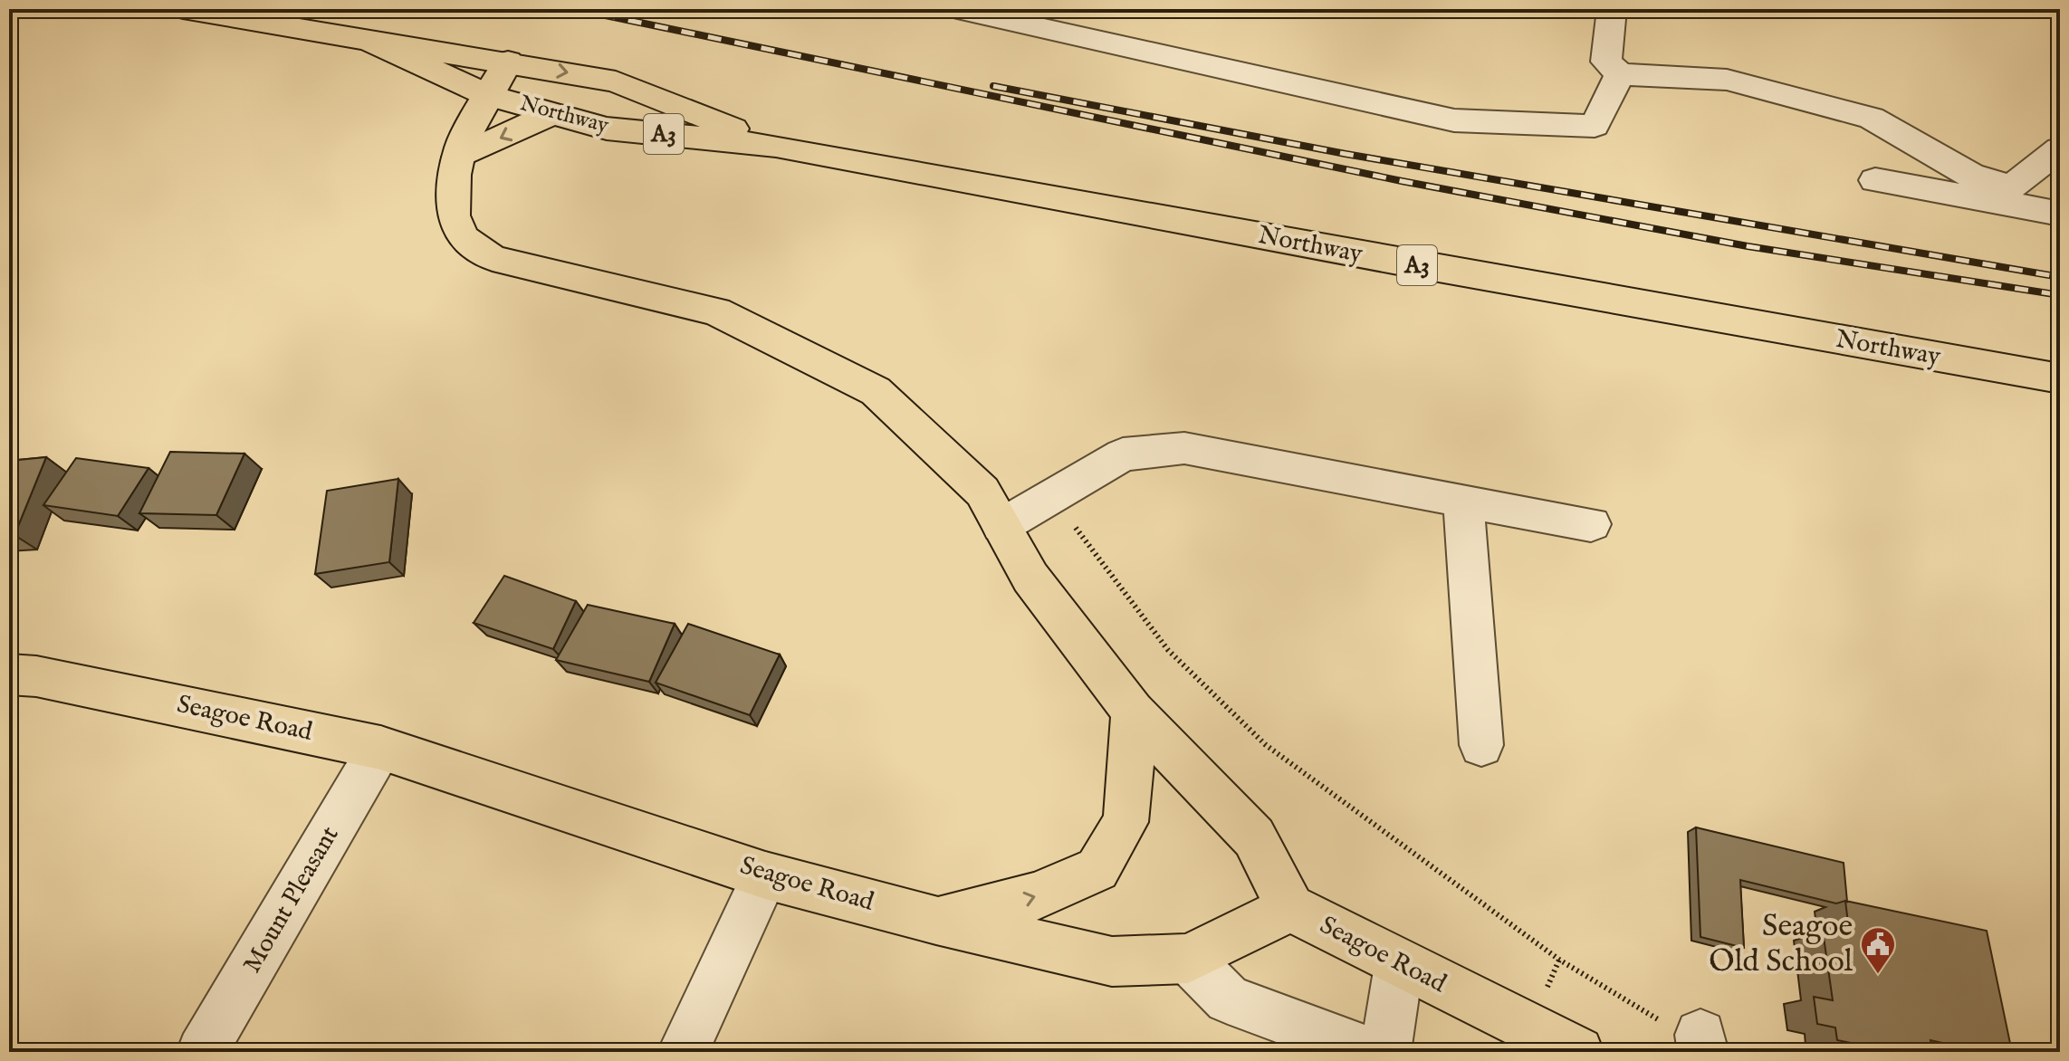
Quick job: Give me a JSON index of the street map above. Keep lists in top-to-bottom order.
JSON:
{
  "streets": {
    "main road": ["Northway", "A3", "Seagoe Road"],
    "street": ["Mount Pleasant"]
  },
  "crossings": [
    ["Seagoe Road", "Mount Pleasant"]
  ],
  "places": {
    "public building": ["Seagoe Old School"]
  }
}
